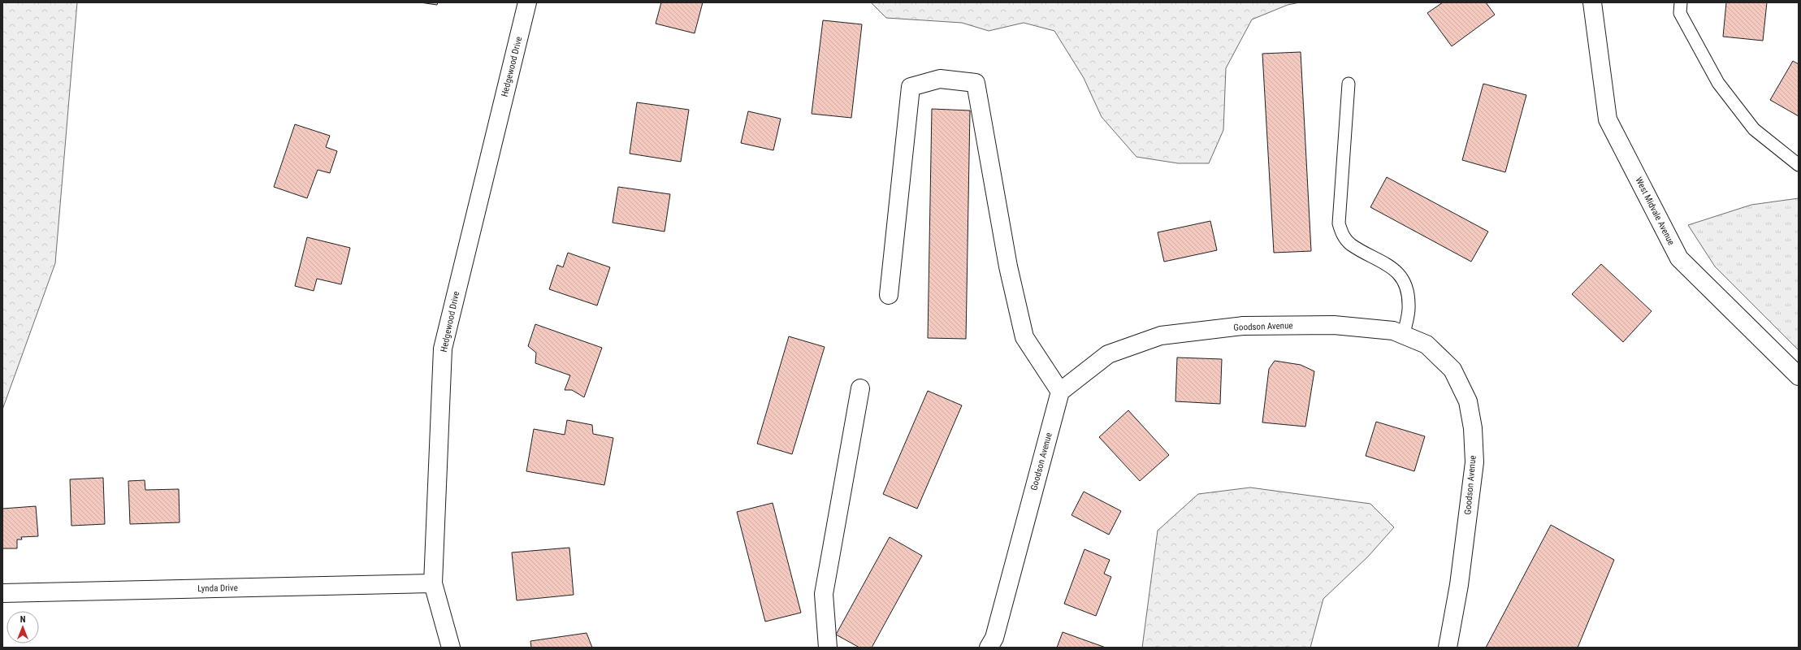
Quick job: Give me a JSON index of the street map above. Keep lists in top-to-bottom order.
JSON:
{
  "streets": {
    "street": [
      "Hedgewood Drive",
      "West Midvale Avenue",
      "Goodson Avenue",
      "Lynda Drive"
    ]
  },
  "crossings": [
    ["Hedgewood Drive", "Lynda Drive"]
  ],
  "north": "top"
}
